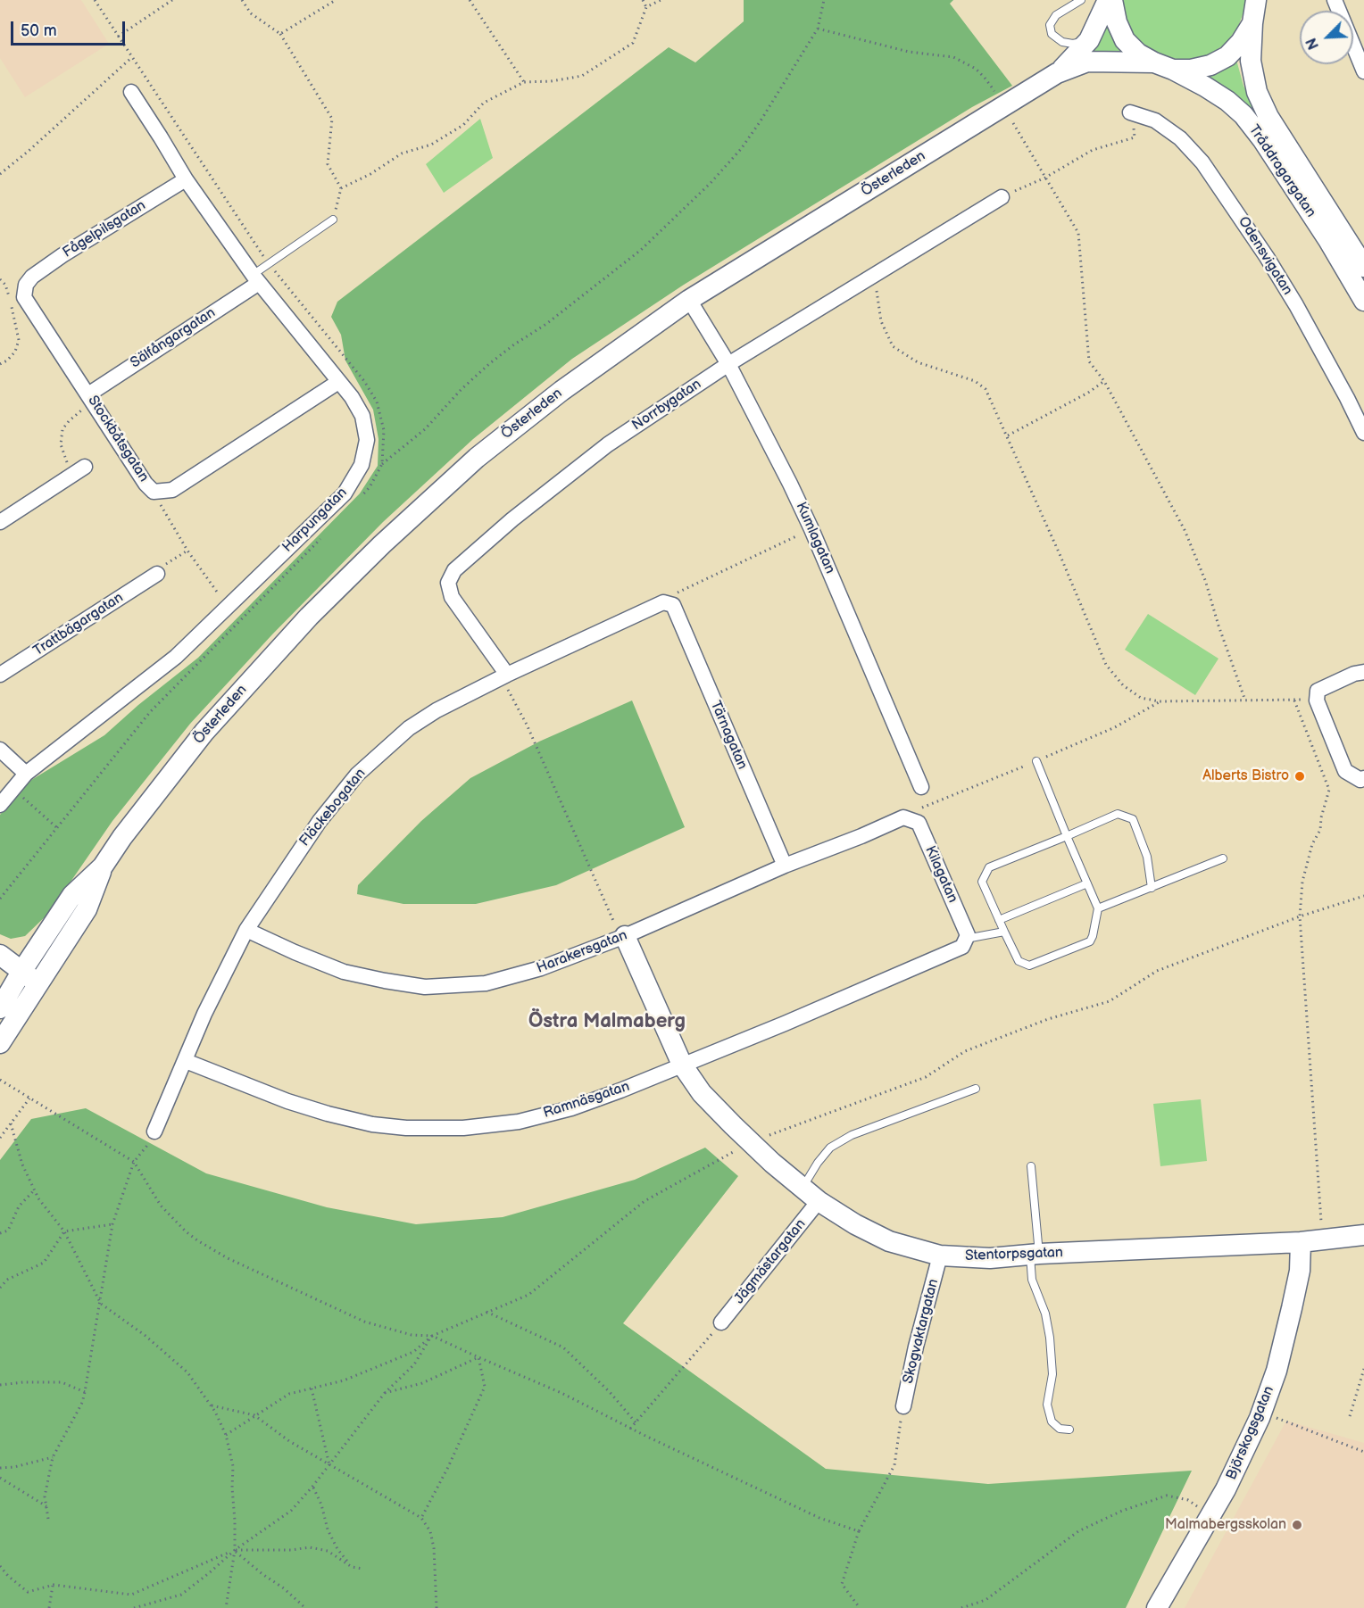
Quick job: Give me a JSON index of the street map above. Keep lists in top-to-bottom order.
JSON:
{
  "streets": {
    "main road": [
      "Tråddragargatan",
      "Österleden",
      "Stentorpsgatan",
      "Björskogsgatan"
    ],
    "street": [
      "Fågelpilsgatan",
      "Odensvigatan",
      "Sälfångargatan",
      "Norrbygatan",
      "Stockbåtsgatan",
      "Harpungatan",
      "Kumlagatan",
      "Trattbägargatan",
      "Tärnagatan",
      "Fläckebogatan",
      "Kilagatan",
      "Harakersgatan",
      "Ramnäsgatan",
      "Jägmästargatan",
      "Skogvaktargatan"
    ]
  },
  "crossings": [
    ["Tråddragargatan", "Österleden"],
    ["Österleden", "Kumlagatan"],
    ["Fågelpilsgatan", "Stockbåtsgatan"],
    ["Fågelpilsgatan", "Harpungatan"],
    ["Sälfångargatan", "Stockbåtsgatan"],
    ["Sälfångargatan", "Harpungatan"],
    ["Norrbygatan", "Kumlagatan"],
    ["Norrbygatan", "Fläckebogatan"],
    ["Stockbåtsgatan", "Harpungatan"],
    ["Tärnagatan", "Fläckebogatan"],
    ["Tärnagatan", "Harakersgatan"],
    ["Fläckebogatan", "Harakersgatan"],
    ["Fläckebogatan", "Ramnäsgatan"],
    ["Kilagatan", "Harakersgatan"],
    ["Kilagatan", "Ramnäsgatan"],
    ["Harakersgatan", "Stentorpsgatan"],
    ["Ramnäsgatan", "Stentorpsgatan"],
    ["Stentorpsgatan", "Jägmästargatan"],
    ["Stentorpsgatan", "Skogvaktargatan"],
    ["Stentorpsgatan", "Björskogsgatan"]
  ],
  "districts": ["Östra Malmaberg"],
  "places": ["Alberts Bistro", "Malmabergsskolan"],
  "scale_bar": "50 m",
  "north": "bottom left"
}
